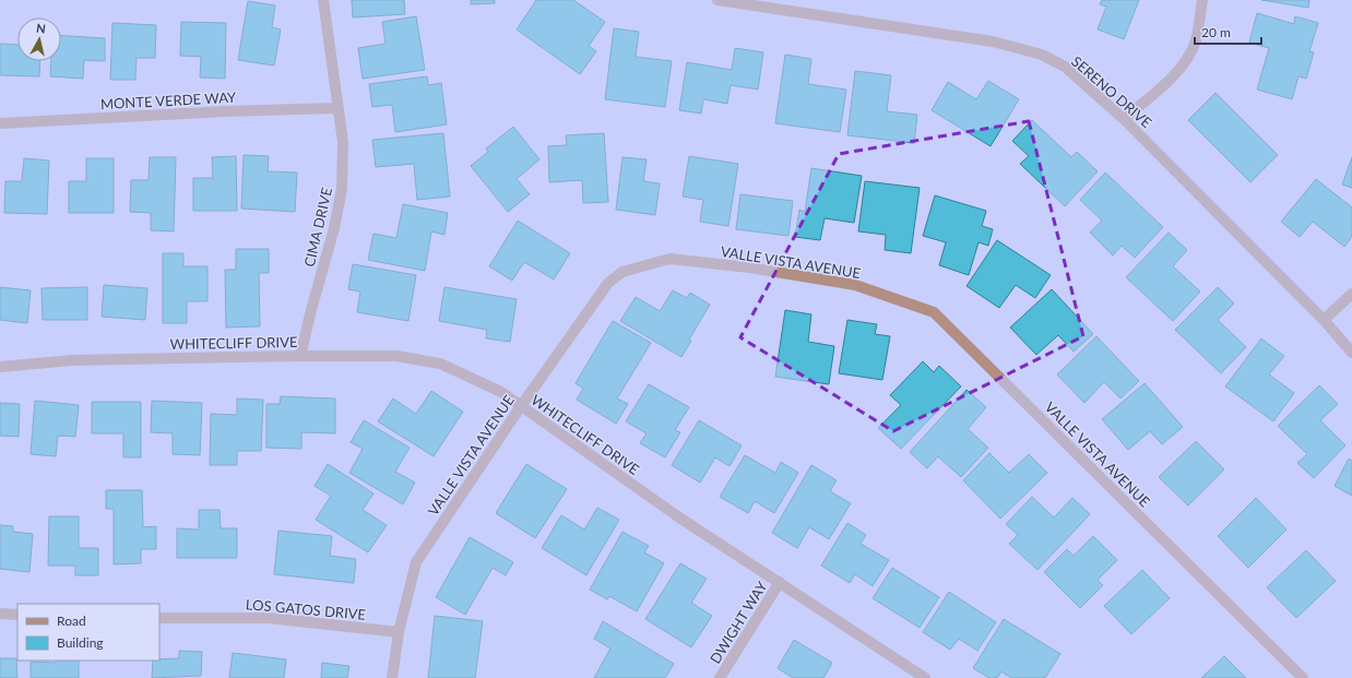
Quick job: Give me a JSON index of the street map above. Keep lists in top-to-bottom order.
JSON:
{
  "streets": {
    "street": [
      "SERENO DRIVE",
      "MONTE VERDE WAY",
      "CIMA DRIVE",
      "VALLE VISTA AVENUE",
      "WHITECLIFF DRIVE",
      "LOS GATOS DRIVE",
      "DWIGHT WAY"
    ]
  },
  "crossings": [
    ["MONTE VERDE WAY", "CIMA DRIVE"],
    ["CIMA DRIVE", "WHITECLIFF DRIVE"],
    ["VALLE VISTA AVENUE", "WHITECLIFF DRIVE"],
    ["VALLE VISTA AVENUE", "LOS GATOS DRIVE"],
    ["WHITECLIFF DRIVE", "DWIGHT WAY"]
  ],
  "legend": ["Road", "Building"],
  "scale_bar": "20 m",
  "north": "top"
}
